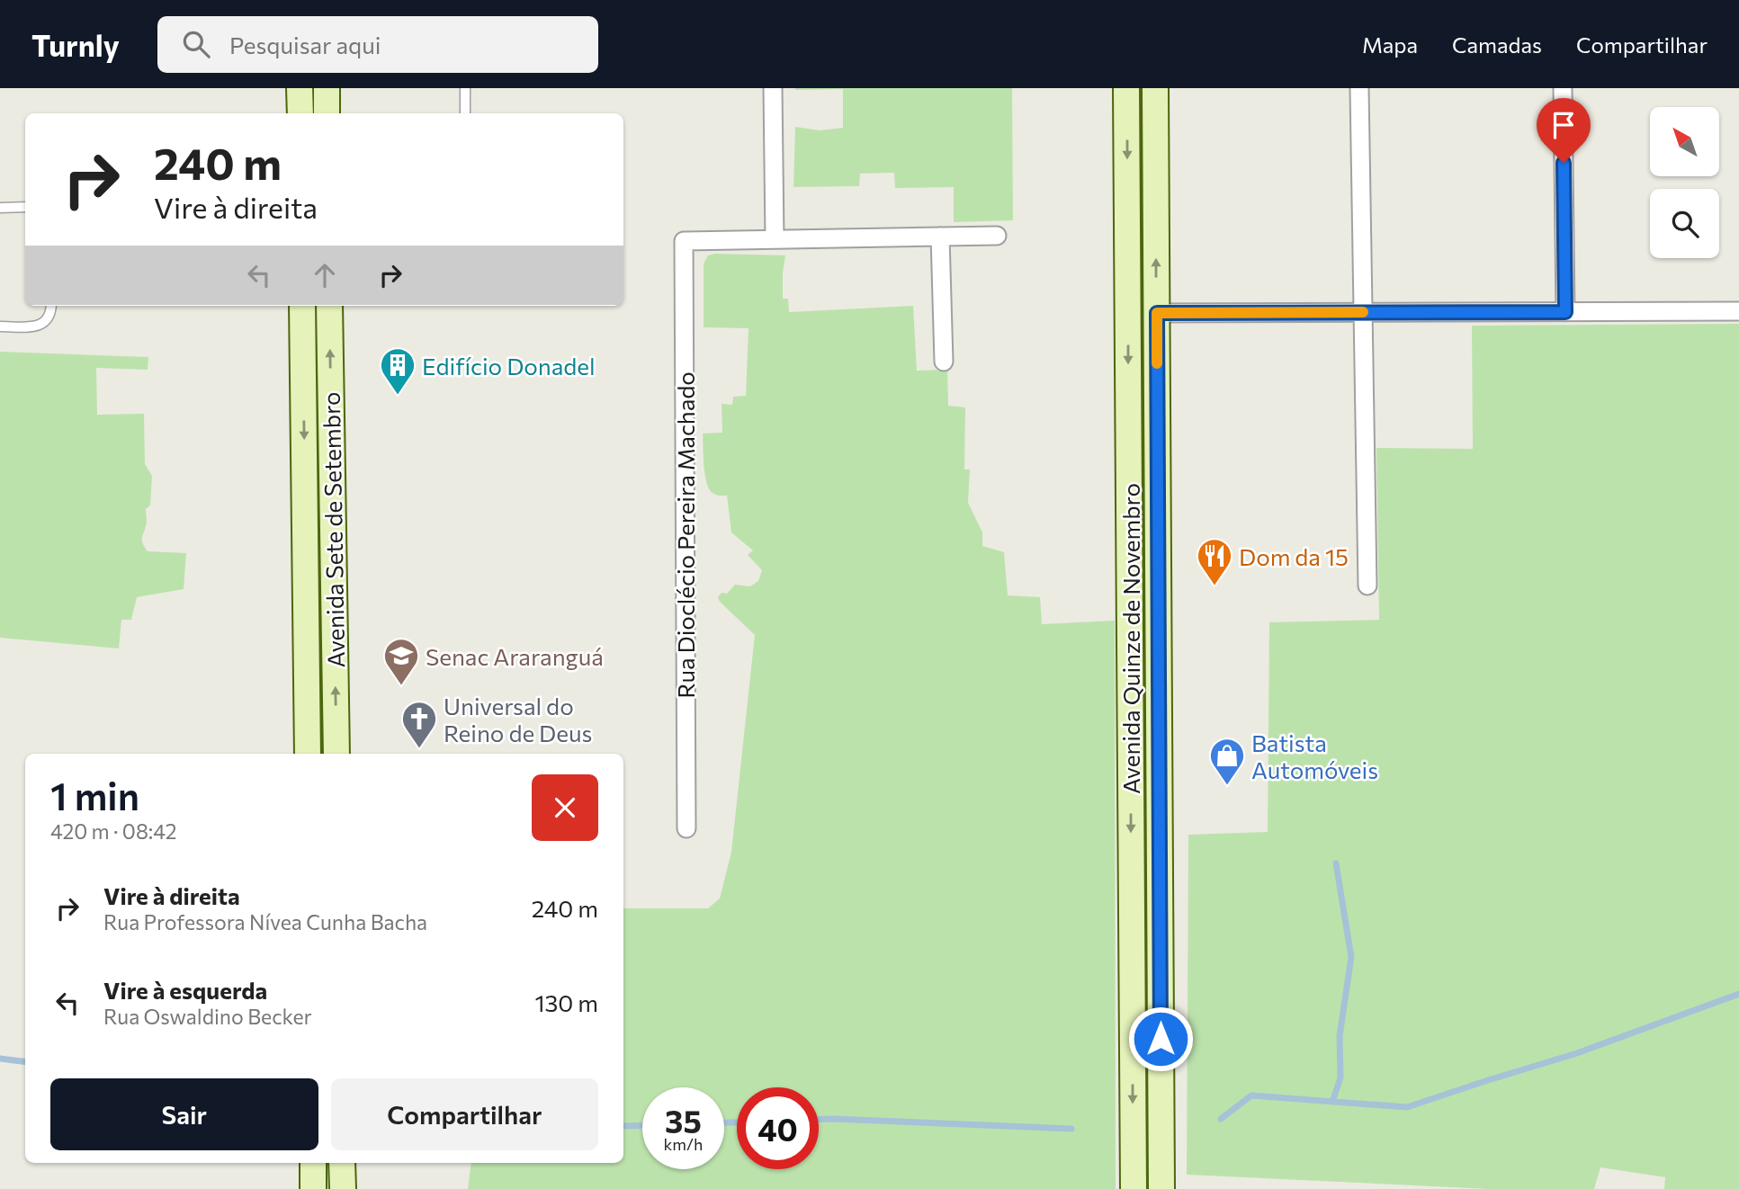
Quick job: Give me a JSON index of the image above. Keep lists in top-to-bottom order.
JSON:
{
  "streets": {
    "street": ["Avenida Sete de Setembro", "Rua Dioclécio Pereira Machado", "Avenida Quinze de Novembro"]
  },
  "places": {
    "building": ["Edifício Donadel"],
    "restaurant": ["Dom da 15"],
    "school or university": ["Senac Araranguá"],
    "church": ["Universal do Reino de Deus"],
    "shop": ["Batista Automóveis"]
  },
  "north": "top left",
  "page": {
    "header": "Turnly",
    "search": "Pesquisar aqui",
    "nav": ["Mapa", "Camadas", "Compartilhar"],
    "turn": ["240 m", "Vire à direita"],
    "heading": ["1 min", "420 m · 08:42"],
    "list": [
      {
        "name": "Vire à direita",
        "note": "Rua Professora Nívea Cunha Bacha",
        "value": "240 m"
      },
      {
        "name": "Vire à esquerda",
        "note": "Rua Oswaldino Becker",
        "value": "130 m"
      }
    ],
    "buttons": ["Sair", "Compartilhar"],
    "speed": "35 km/h",
    "limit": "40"
  }
}
